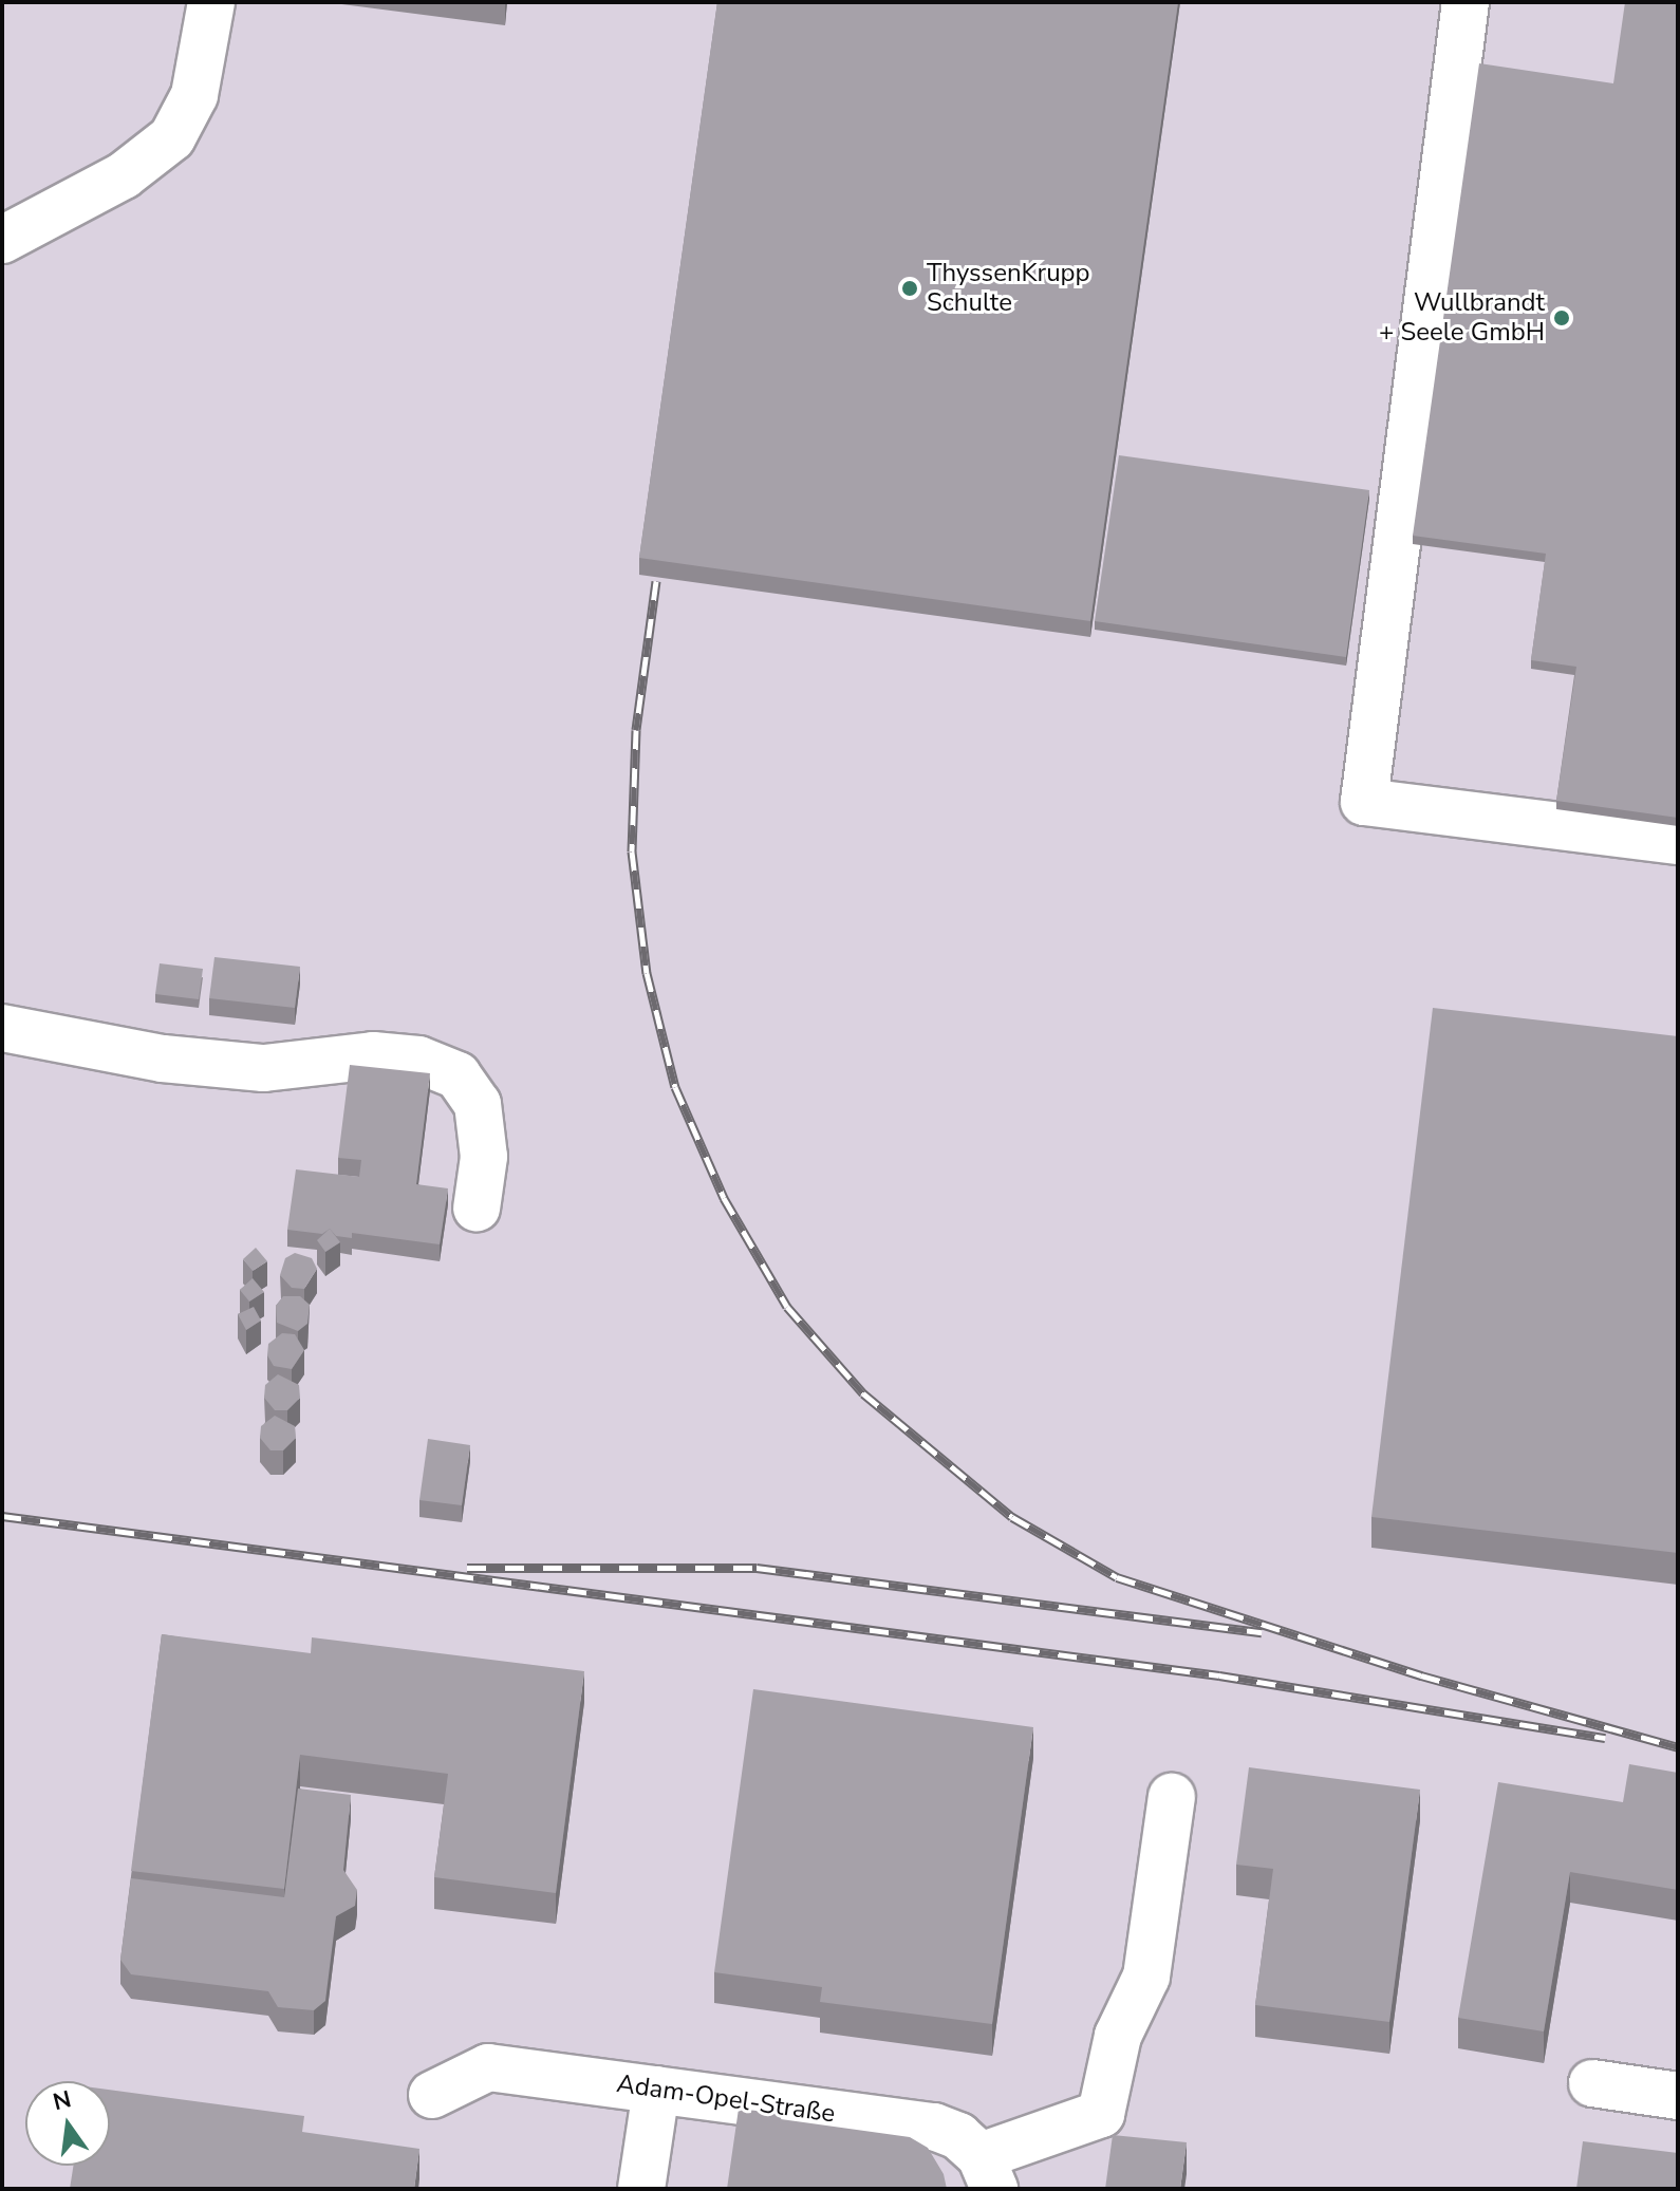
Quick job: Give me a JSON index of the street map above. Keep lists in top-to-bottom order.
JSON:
{
  "streets": {
    "street": ["Adam-Opel-Straße"]
  },
  "places": ["ThyssenKrupp Schulte", "Wullbrandt + Seele GmbH"],
  "north": "top"
}
